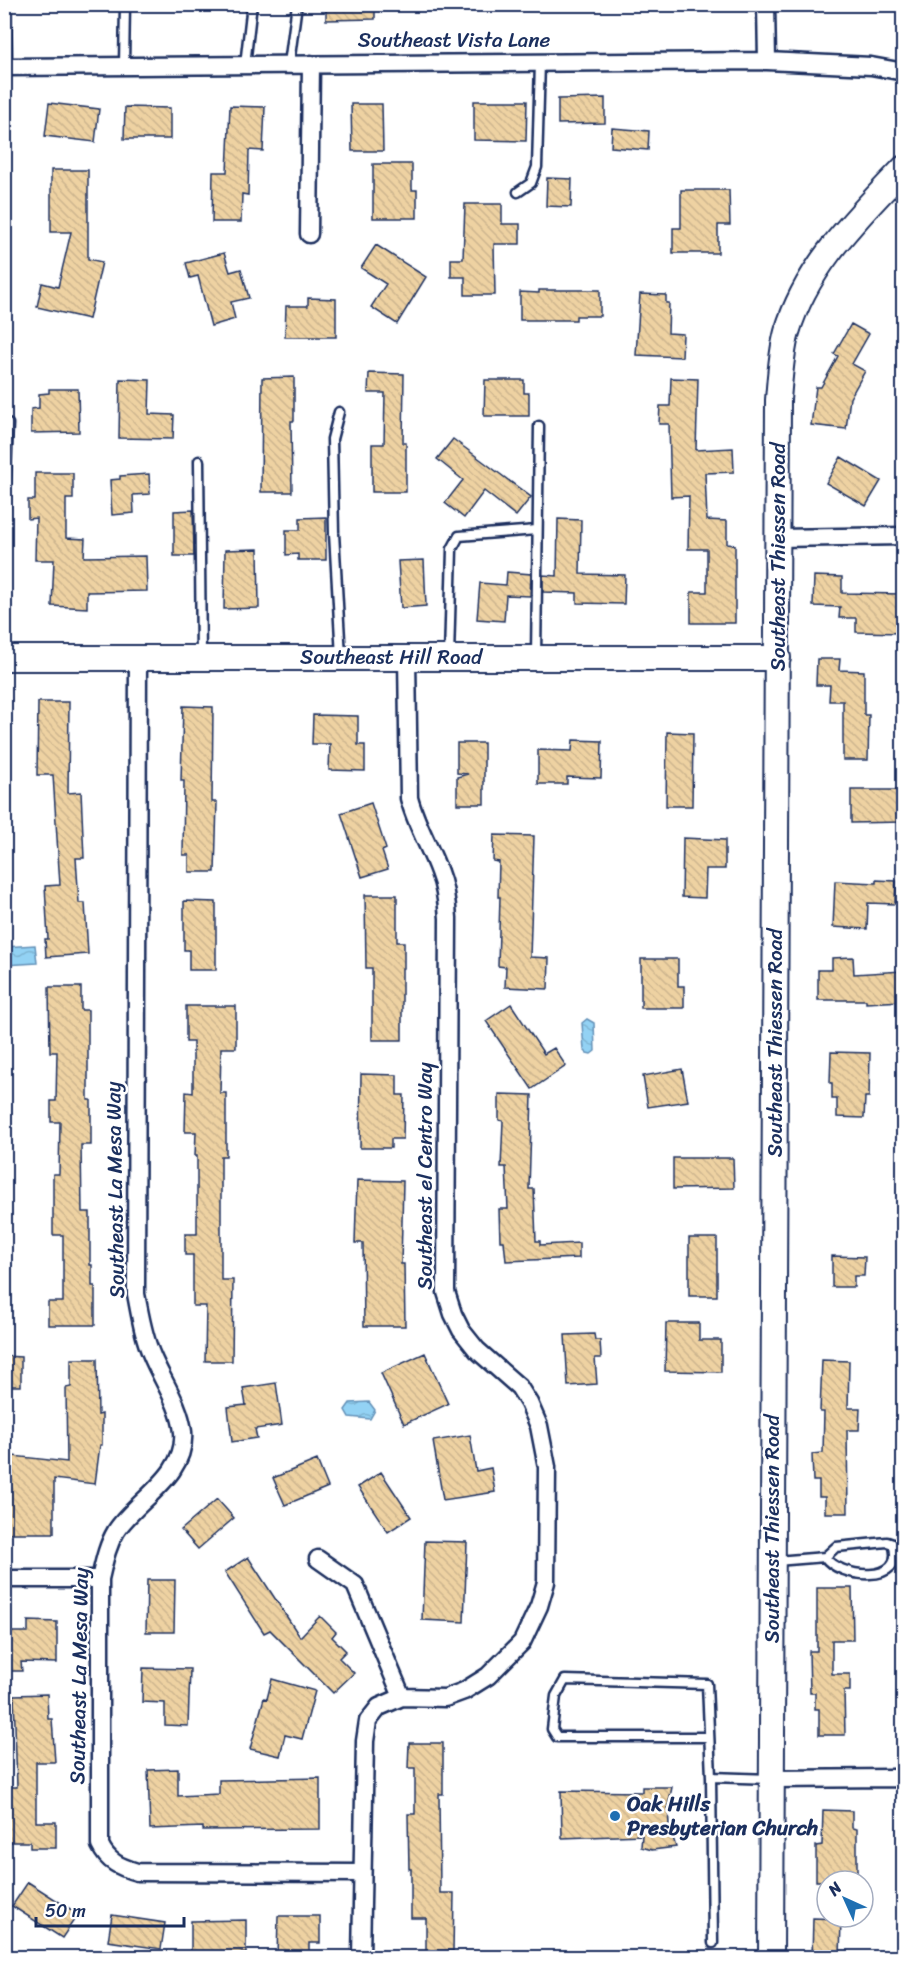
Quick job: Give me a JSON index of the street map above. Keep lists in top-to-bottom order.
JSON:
{
  "streets": {
    "main road": ["Southeast Thiessen Road", "Southeast Hill Road"],
    "street": ["Southeast Vista Lane", "Southeast el Centro Way", "Southeast La Mesa Way"]
  },
  "crossings": [
    ["Southeast Thiessen Road", "Southeast Hill Road"],
    ["Southeast Hill Road", "Southeast el Centro Way"],
    ["Southeast Hill Road", "Southeast La Mesa Way"]
  ],
  "places": ["Oak Hills Presbyterian Church"],
  "scale_bar": "50 m",
  "north": "top left"
}
